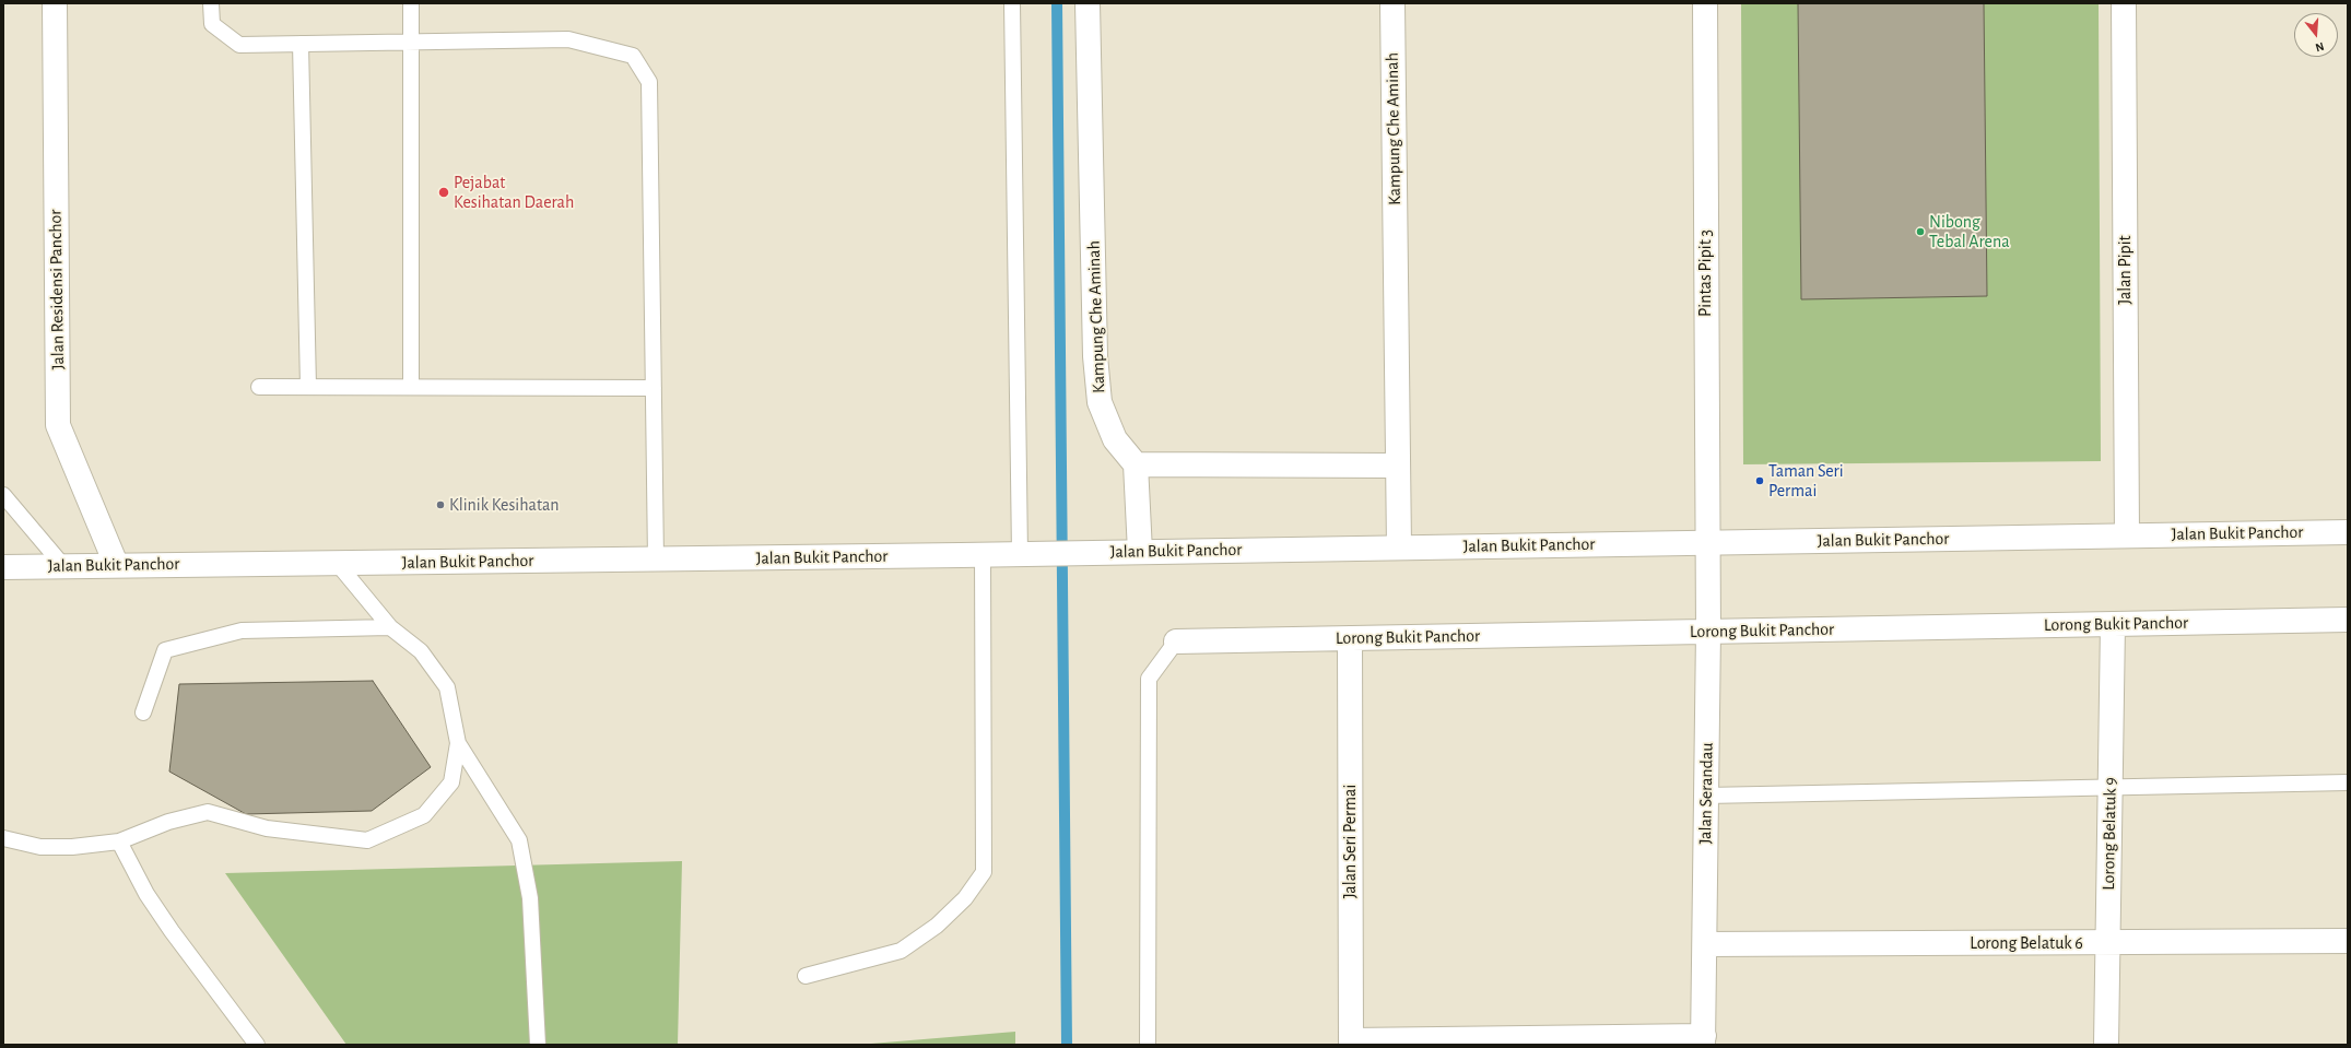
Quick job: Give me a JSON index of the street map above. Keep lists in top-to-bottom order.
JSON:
{
  "streets": {
    "street": [
      "Kampung Che Aminah",
      "Jalan Pipit",
      "Pintas Pipit 3",
      "Jalan Residensi Panchor",
      "Jalan Bukit Panchor",
      "Lorong Bukit Panchor",
      "Jalan Serandau",
      "Lorong Belatuk 9",
      "Jalan Seri Permai",
      "Lorong Belatuk 6"
    ]
  },
  "crossings": [
    ["Kampung Che Aminah", "Jalan Bukit Panchor"],
    ["Jalan Pipit", "Jalan Bukit Panchor"],
    ["Pintas Pipit 3", "Jalan Bukit Panchor"],
    ["Pintas Pipit 3", "Jalan Serandau"],
    ["Jalan Residensi Panchor", "Jalan Bukit Panchor"],
    ["Jalan Bukit Panchor", "Jalan Serandau"],
    ["Lorong Bukit Panchor", "Jalan Serandau"],
    ["Lorong Bukit Panchor", "Lorong Belatuk 9"],
    ["Lorong Bukit Panchor", "Jalan Seri Permai"],
    ["Jalan Serandau", "Lorong Belatuk 6"],
    ["Lorong Belatuk 9", "Lorong Belatuk 6"]
  ],
  "places": [
    "Pejabat Kesihatan Daerah",
    "Nibong Tebal Arena",
    "Taman Seri Permai",
    "Klinik Kesihatan"
  ],
  "north": "bottom"
}
